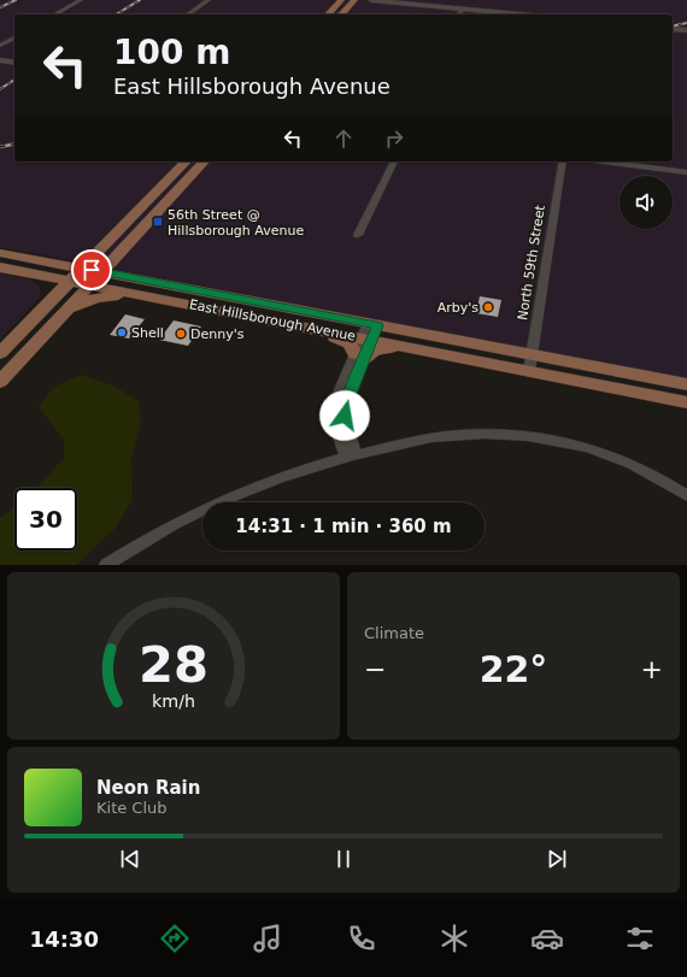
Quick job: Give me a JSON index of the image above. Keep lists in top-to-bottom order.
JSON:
{
  "streets": {
    "main road": ["East Hillsborough Avenue"],
    "street": ["North 59th Street"]
  },
  "crossings": [
    ["North 59th Street", "East Hillsborough Avenue"]
  ],
  "places": {
    "transit": ["56th Street @ Hillsborough Avenue"],
    "other": ["Arby's", "Shell", "Denny's"]
  },
  "page": {
    "turn": ["100 m", "East Hillsborough Avenue"],
    "limit": "30",
    "trip": "14:31 · 1 min · 360 m",
    "tile": "Climate",
    "heat": ["−", "22°", "+"],
    "song": ["Neon Rain", "Kite Club"],
    "tabs": "14:30",
    "gauge": ["28", "km/h"]
  }
}
